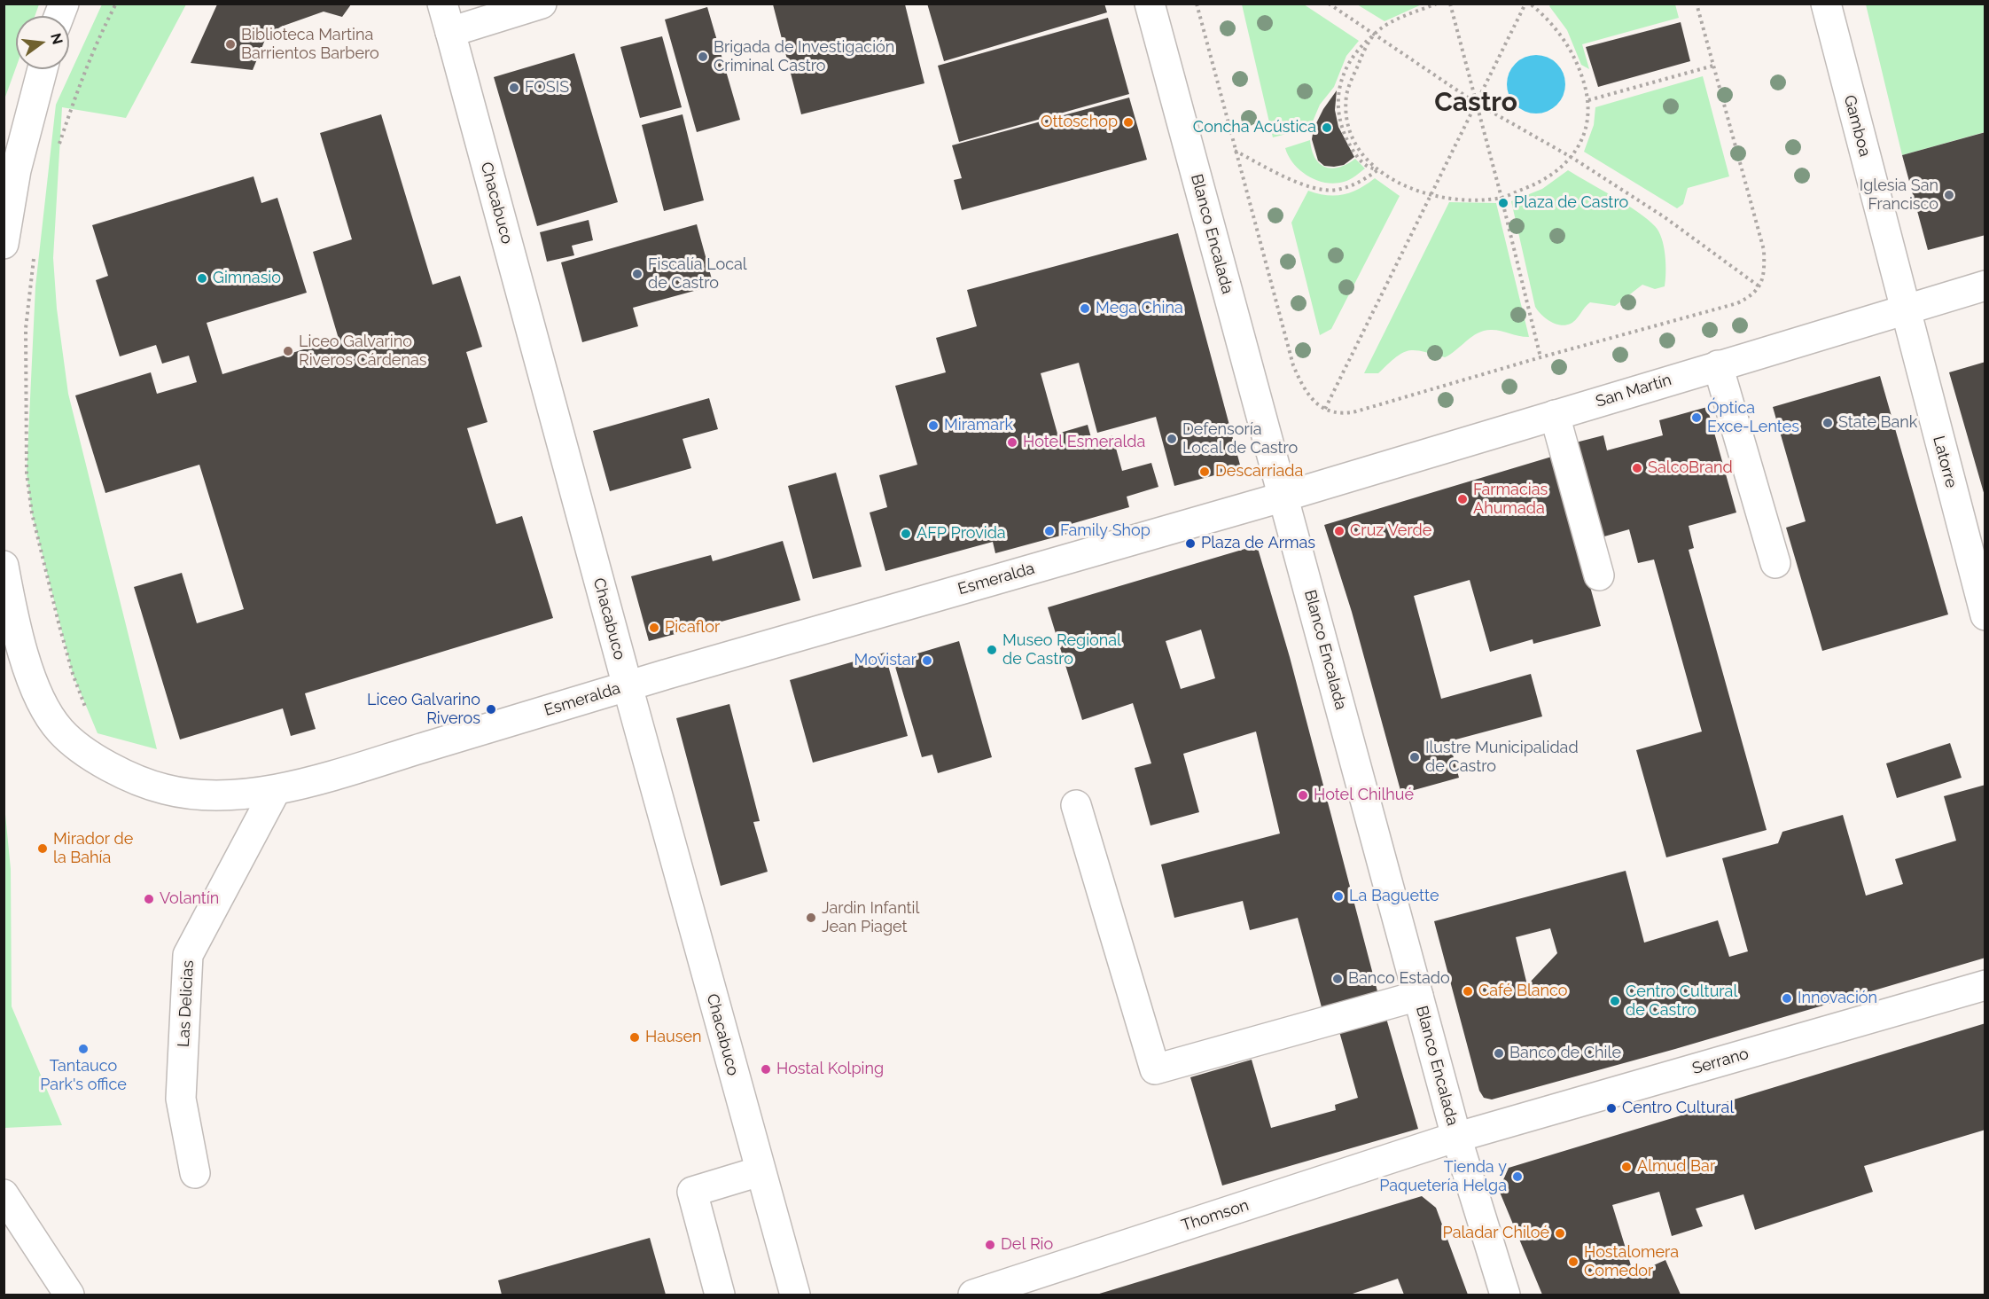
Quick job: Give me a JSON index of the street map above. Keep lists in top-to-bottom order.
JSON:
{
  "streets": {
    "main road": [
      "Gamboa",
      "Chacabuco",
      "Blanco Encalada",
      "San Martín",
      "Latorre",
      "Esmeralda",
      "Las Delicias",
      "Serrano",
      "Thomson"
    ]
  },
  "crossings": [
    ["Gamboa", "San Martín"],
    ["Gamboa", "Latorre"],
    ["Chacabuco", "Esmeralda"],
    ["Blanco Encalada", "San Martín"],
    ["Blanco Encalada", "Esmeralda"],
    ["Blanco Encalada", "Serrano"],
    ["Blanco Encalada", "Thomson"],
    ["San Martín", "Latorre"],
    ["San Martín", "Esmeralda"],
    ["Esmeralda", "Las Delicias"],
    ["Serrano", "Thomson"]
  ],
  "districts": ["Castro"],
  "places": [
    "Biblioteca Martina Barrientos Barbero",
    "Brigada de Investigación Criminal Castro",
    "FOSIS",
    "Ottoschop",
    "Concha Acústica",
    "Iglesia San Francisco",
    "Plaza de Castro",
    "Fiscalía Local de Castro",
    "Gimnasio",
    "Mega China",
    "Liceo Galvarino Riveros Cárdenas",
    "Óptica Exce-Lentes",
    "State Bank",
    "Miramark",
    "Defensoría Local de Castro",
    "Hotel Esmeralda",
    "SalcoBrand",
    "Descarriada",
    "Farmacias Ahumada",
    "Family Shop",
    "Cruz Verde",
    "AFP Provida",
    "Plaza de Armas",
    "Picaflor",
    "Museo Regional de Castro",
    "Movistar",
    "Liceo Galvarino Riveros",
    "Ilustre Municipalidad de Castro",
    "Hotel Chilhué",
    "Mirador de la Bahía",
    "La Baguette",
    "Volantín",
    "Jardin Infantil Jean Piaget",
    "Banco Estado",
    "Café Blanco",
    "Innovación",
    "Centro Cultural de Castro",
    "Hausen",
    "Tantauco Park's office",
    "Banco de Chile",
    "Hostal Kolping",
    "Centro Cultural",
    "Almud Bar",
    "Tienda y Paquetería Helga",
    "Paladar Chiloé",
    "Del Rio",
    "Hostalomera Comedor"
  ],
  "north": "right"
}
